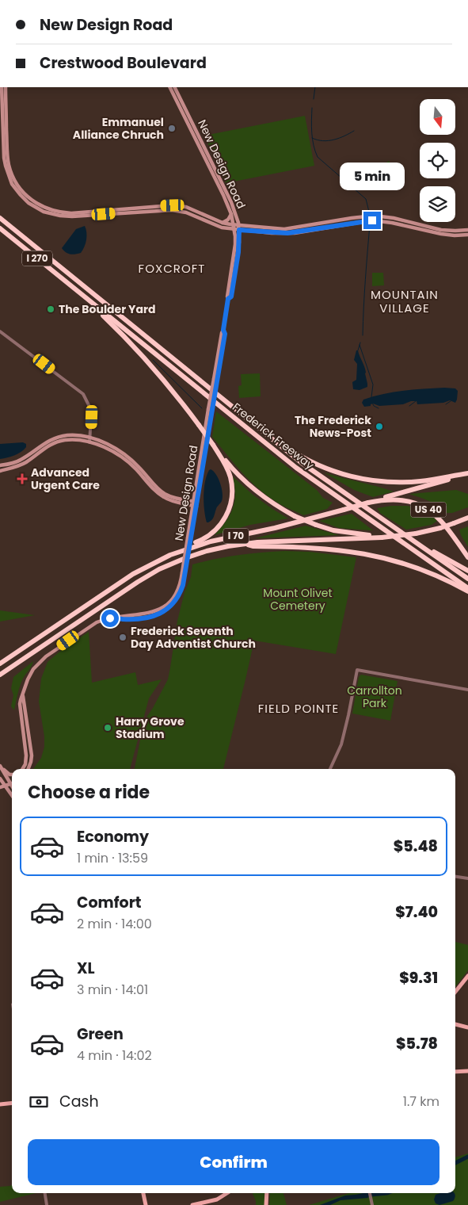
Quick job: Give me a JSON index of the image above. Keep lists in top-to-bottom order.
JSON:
{
  "streets": {
    "highway": [
      "I 270",
      "Frederick Freeway",
      "US 40",
      "I 70"
    ],
    "main road": ["New Design Road"]
  },
  "crossings": [
    ["I 270", "Frederick Freeway"],
    ["US 40", "I 70"]
  ],
  "districts": ["FOXCROFT", "MOUNTAIN VILLAGE", "FIELD POINTE"],
  "parks": ["Mount Olivet Cemetery", "Carrollton Park"],
  "places": {
    "other": [
      "Emmanuel Alliance Chruch",
      "The Boulder Yard",
      "The Frederick News-Post",
      "Frederick Seventh Day Adventist Church",
      "Harry Grove Stadium"
    ],
    "health": ["Advanced Urgent Care"]
  },
  "north": "bottom",
  "page": {
    "banner": ["New Design Road", "Crestwood Boulevard"],
    "bubble": "5 min",
    "heading": "Choose a ride",
    "list": [
      {
        "name": "Economy",
        "note": "1 min · 13:59",
        "value": "$5.48"
      },
      {
        "name": "Comfort",
        "note": "2 min · 14:00",
        "value": "$7.40"
      },
      {
        "name": "XL",
        "note": "3 min · 14:01",
        "value": "$9.31"
      },
      {
        "name": "Green",
        "note": "4 min · 14:02",
        "value": "$5.78"
      }
    ],
    "pay": ["Cash", "1.7 km"],
    "buttons": "Confirm"
  }
}
